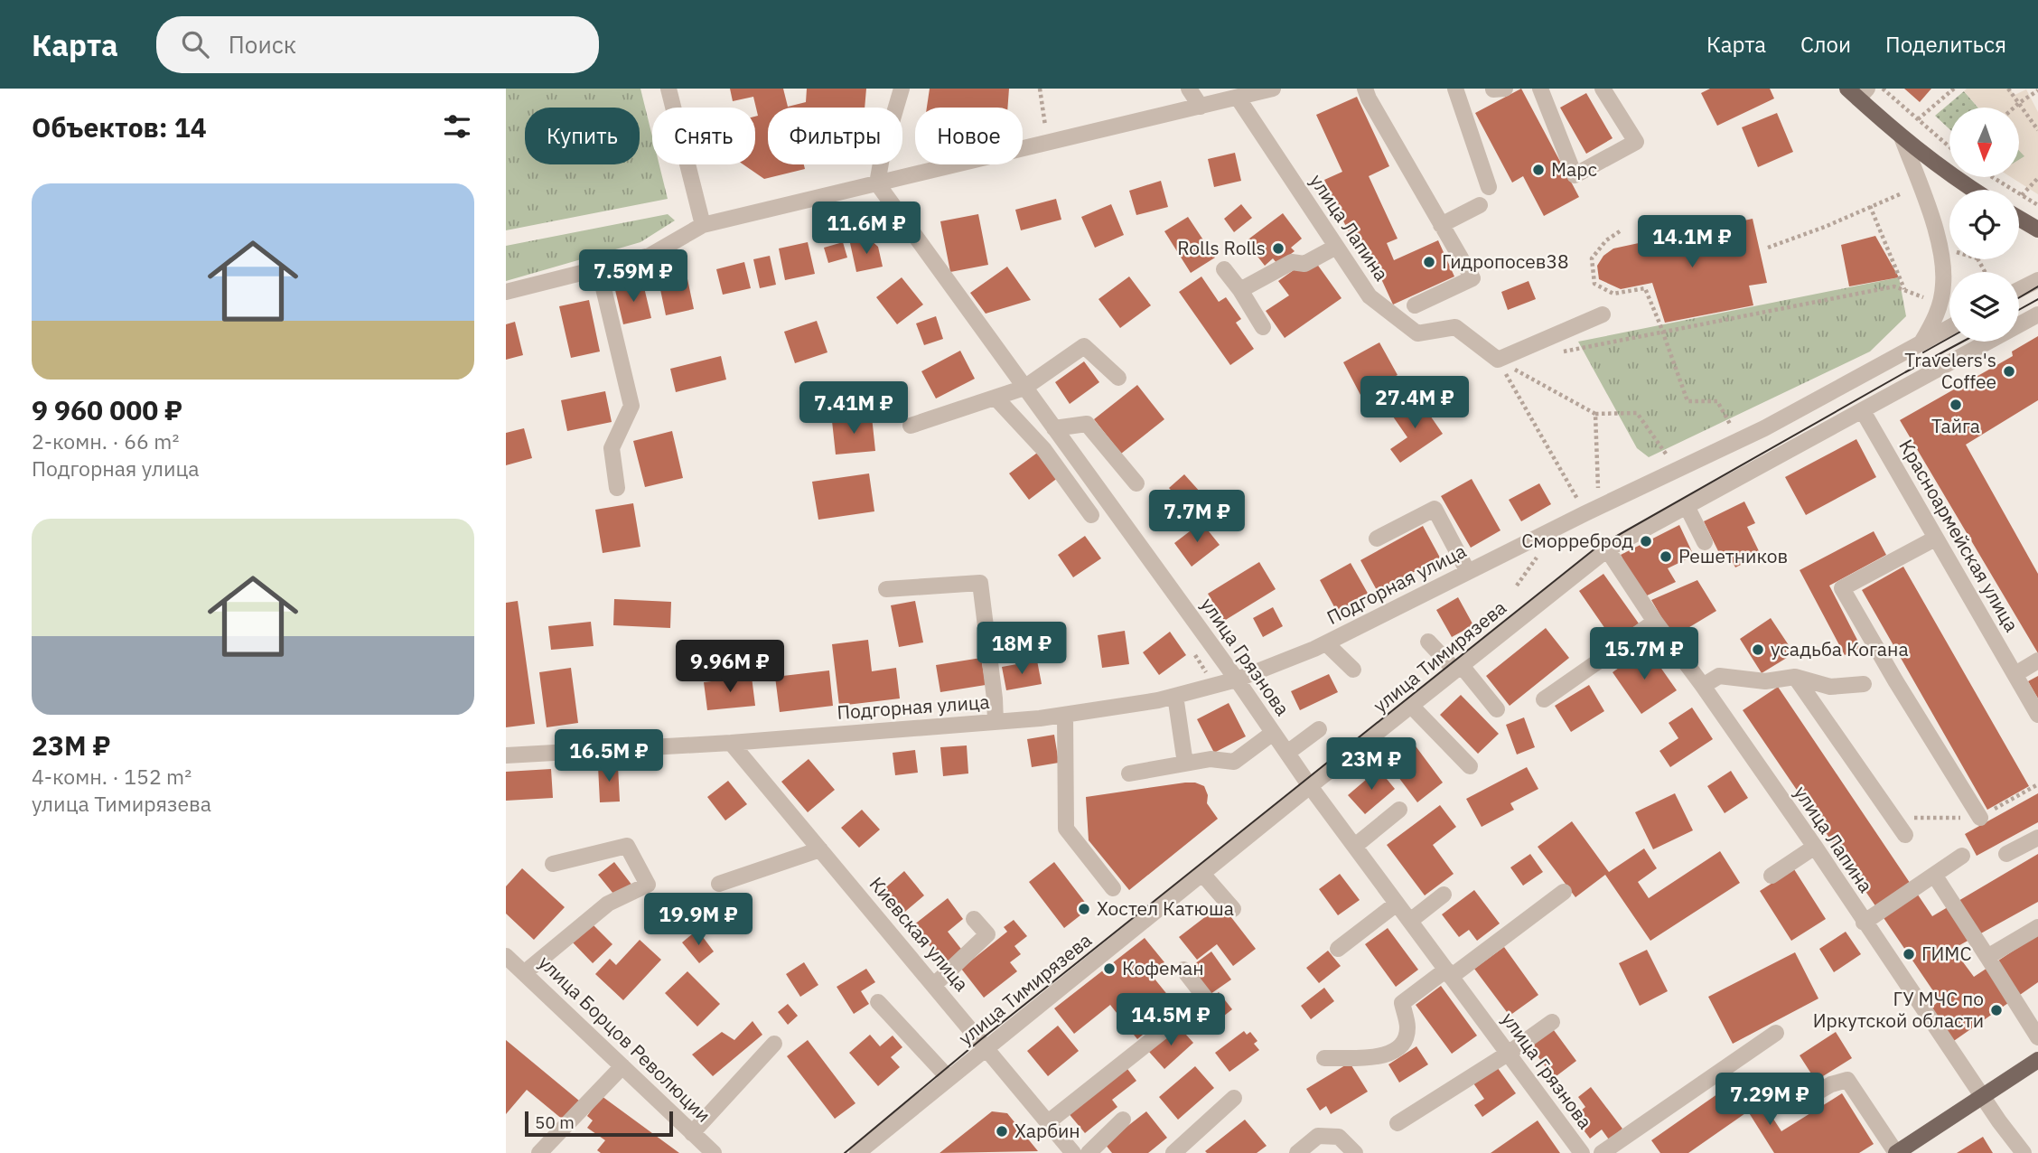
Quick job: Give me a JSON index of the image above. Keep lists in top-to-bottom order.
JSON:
{
  "streets": {
    "street": [
      "улица Лапина",
      "Красноармейская улица",
      "Подгорная улица",
      "улица Грязнова",
      "улица Тимирязева",
      "Киевская улица",
      "улица Борцов Революции"
    ]
  },
  "crossings": [
    ["улица Лапина", "улица Тимирязева"],
    ["Красноармейская улица", "улица Тимирязева"],
    ["Подгорная улица", "улица Грязнова"],
    ["Подгорная улица", "Киевская улица"],
    ["улица Грязнова", "улица Тимирязева"],
    ["улица Тимирязева", "Киевская улица"]
  ],
  "places": [
    "Марс",
    "Rolls Rolls",
    "Гидропосев38",
    "Travelers's Coffee",
    "Тайга",
    "Сморреброд",
    "Решетников",
    "усадьба Когана",
    "Хостел Катюша",
    "ГИМС",
    "Кофеман",
    "ГУ МЧС по Иркутской области",
    "Харбин"
  ],
  "scale_bar": "50 m",
  "north": "bottom",
  "page": {
    "header": "Карта",
    "search": "Поиск",
    "nav": ["Карта", "Слои", "Поделиться"],
    "heading": "Объектов: 14",
    "chip": [
      "Купить",
      "Снять",
      "Фильтры",
      "Новое"
    ],
    "list": [
      {
        "name": "9 960 000 ₽",
        "note": "2-комн. · 66 m² · Подгорная улица"
      },
      {
        "name": "23M ₽",
        "note": "4-комн. · 152 m² · улица Тимирязева"
      }
    ],
    "price": [
      "11.6M ₽",
      "14.1M ₽",
      "7.59M ₽",
      "27.4M ₽",
      "7.41M ₽",
      "7.7M ₽",
      "18M ₽",
      "15.7M ₽",
      "9.96M ₽",
      "16.5M ₽",
      "23M ₽",
      "19.9M ₽",
      "14.5M ₽",
      "7.29M ₽"
    ],
    "scale": "50 m"
  }
}
